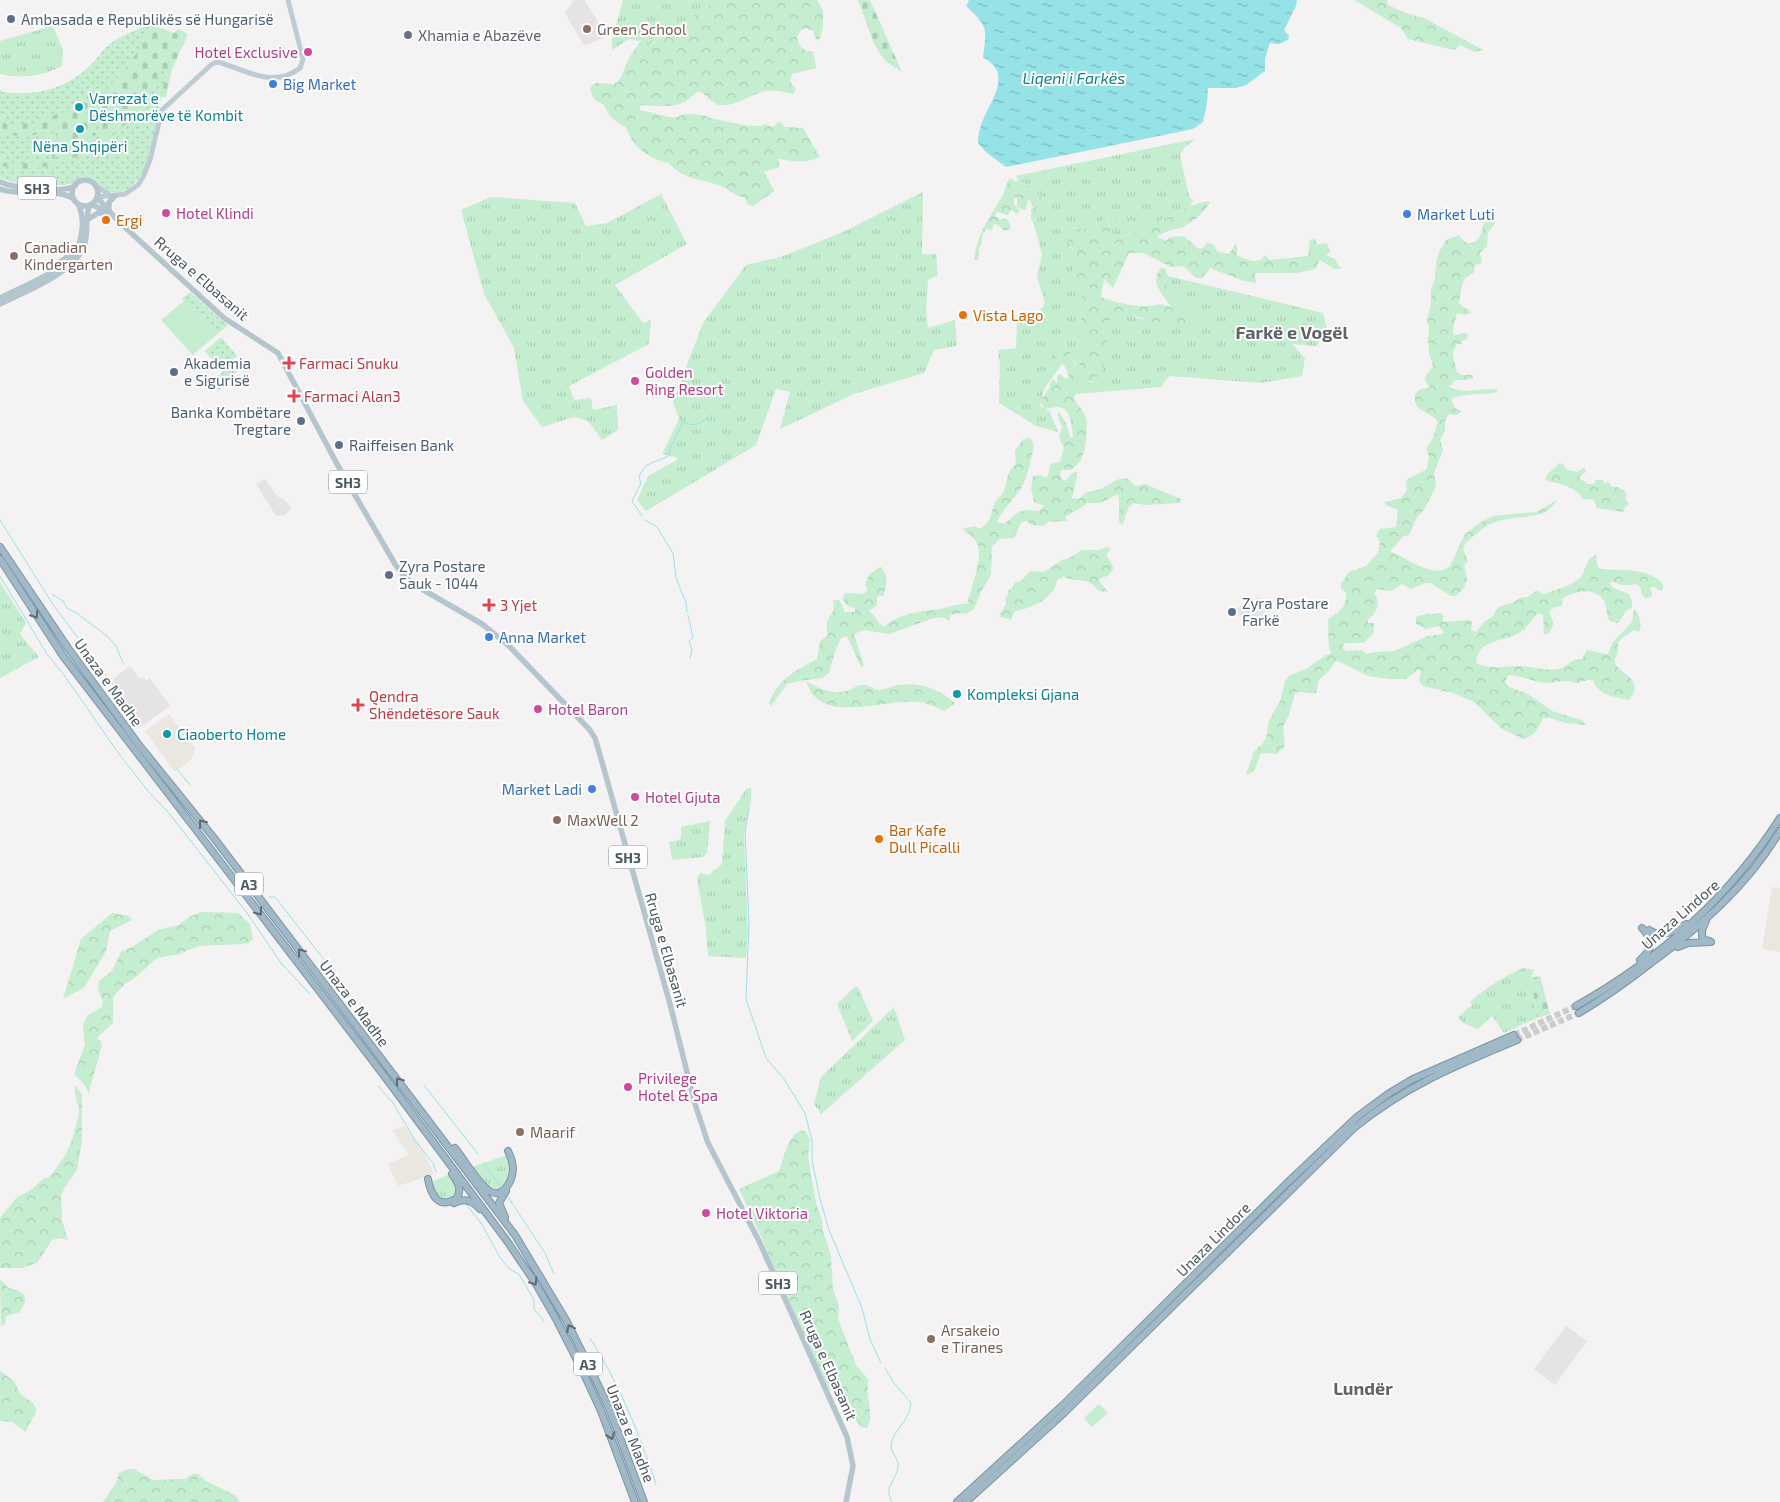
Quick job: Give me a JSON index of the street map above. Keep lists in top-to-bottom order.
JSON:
{
  "streets": {
    "highway": ["Unaza e Madhe", "A3", "Unaza Lindore"],
    "main road": ["SH3", "Rruga e Elbasanit"]
  },
  "crossings": [
    ["SH3", "Rruga e Elbasanit"]
  ],
  "districts": ["Farkë e Vogël", "Lundër"],
  "water": ["Liqeni i Farkës"],
  "places": {
    "other": [
      "Ambasada e Republikës së Hungarisë",
      "Green School",
      "Xhamia e Abazëve",
      "Hotel Exclusive",
      "Big Market",
      "Varrezat e Dëshmorëve të Kombit",
      "Nëna Shqipëri",
      "Hotel Klindi",
      "Market Luti",
      "Ergi",
      "Canadian Kindergarten",
      "Vista Lago",
      "Akademia e Sigurisë",
      "Golden Ring Resort",
      "Banka Kombëtare Tregtare",
      "Raiffeisen Bank",
      "Zyra Postare Sauk - 1044",
      "Zyra Postare Farkë",
      "Anna Market",
      "Kompleksi Gjana",
      "Hotel Baron",
      "Ciaoberto Home",
      "Market Ladi",
      "Hotel Gjuta",
      "MaxWell 2",
      "Bar Kafe Dull Picalli",
      "Privilege Hotel & Spa",
      "Maarif",
      "Hotel Viktoria",
      "Arsakeio e Tiranes"
    ],
    "health": [
      "Farmaci Snuku",
      "Farmaci Alan3",
      "3 Yjet",
      "Qendra Shëndetësore Sauk"
    ]
  }
}
